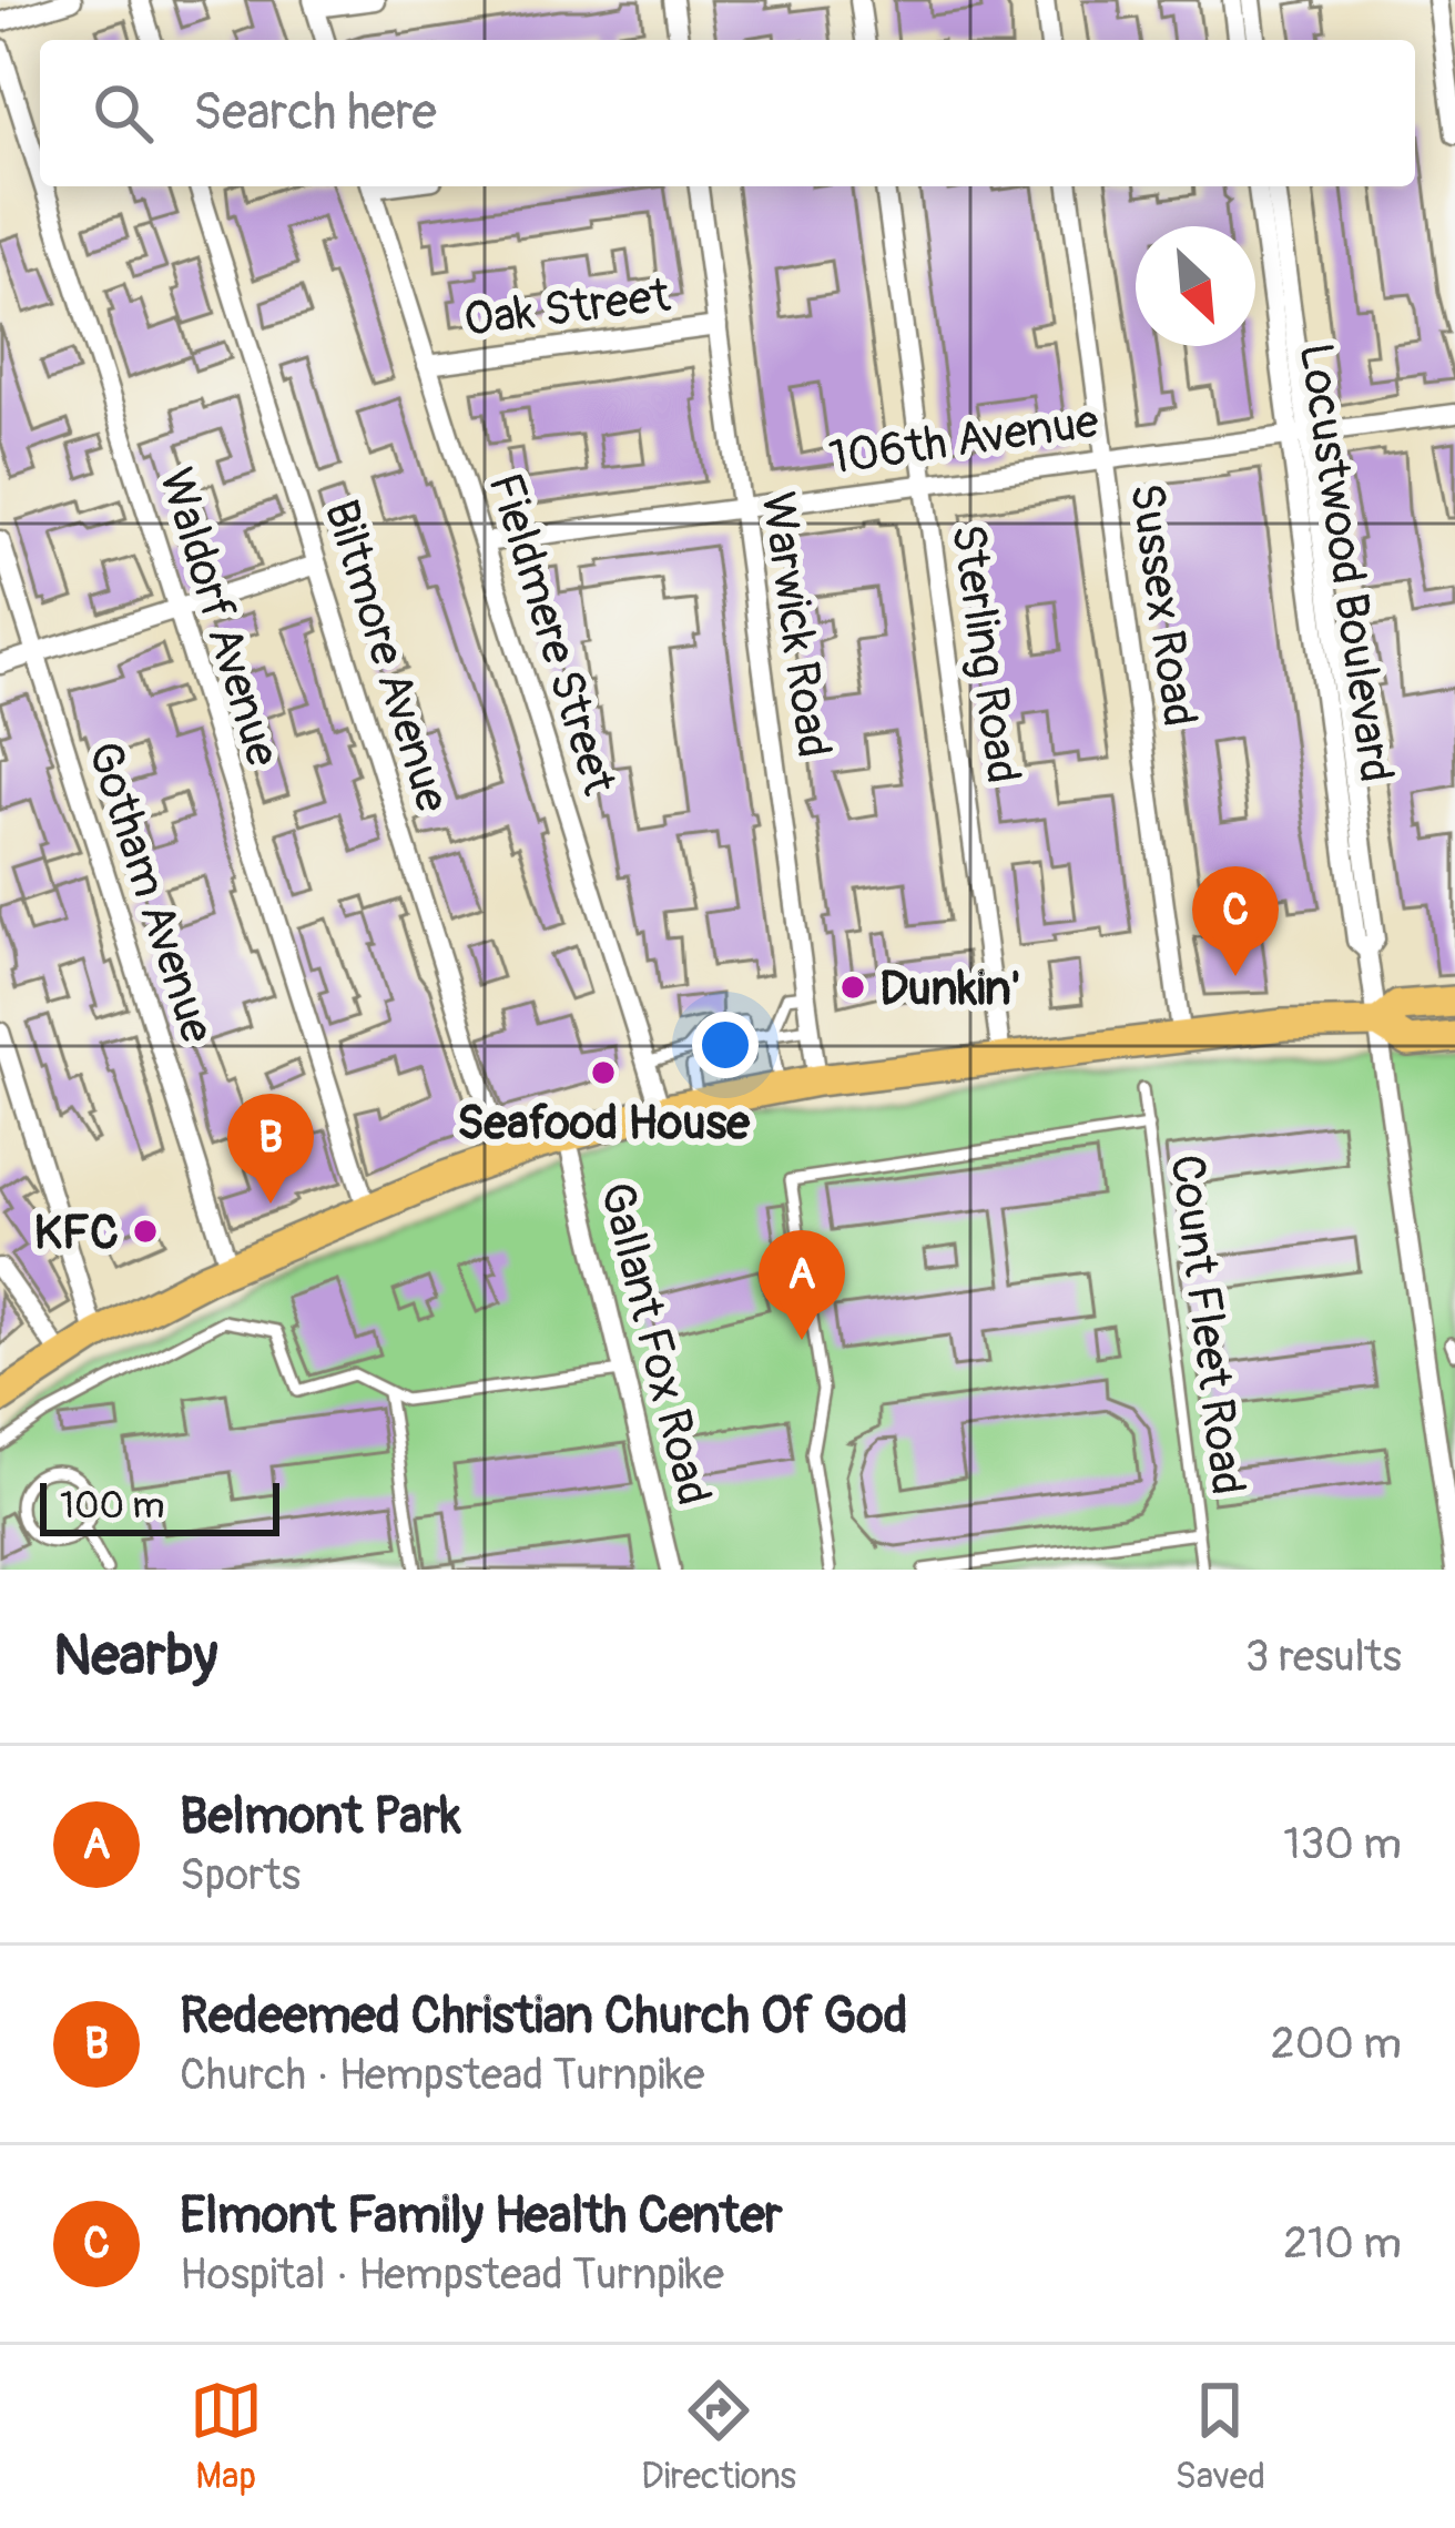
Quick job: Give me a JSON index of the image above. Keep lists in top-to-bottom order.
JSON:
{
  "streets": {
    "street": [
      "Oak Street",
      "106th Avenue",
      "Locustwood Boulevard",
      "Sussex Road",
      "Waldorf Avenue",
      "Warwick Road",
      "Fieldmere Street",
      "Sterling Road",
      "Biltmore Avenue",
      "Gotham Avenue",
      "Gallant Fox Road"
    ],
    "lane": ["Count Fleet Road"]
  },
  "crossings": [
    ["Oak Street", "Warwick Road"],
    ["Oak Street", "Fieldmere Street"],
    ["106th Avenue", "Locustwood Boulevard"],
    ["106th Avenue", "Sussex Road"],
    ["106th Avenue", "Warwick Road"],
    ["106th Avenue", "Fieldmere Street"],
    ["106th Avenue", "Sterling Road"]
  ],
  "places": ["Dunkin'", "Seafood House", "KFC"],
  "scale_bar": "100 m",
  "north": "bottom right",
  "page": {
    "search": "Search here",
    "pins": ["C", "B", "A"],
    "scale": "100 m",
    "heading": ["Nearby", "3 results"],
    "list": [
      {
        "mark": "A",
        "name": "Belmont Park",
        "note": "Sports",
        "value": "130 m"
      },
      {
        "mark": "B",
        "name": "Redeemed Christian Church Of God",
        "note": "Church · Hempstead Turnpike",
        "value": "200 m"
      },
      {
        "mark": "C",
        "name": "Elmont Family Health Center",
        "note": "Hospital · Hempstead Turnpike",
        "value": "210 m"
      }
    ],
    "nav": ["Map", "Directions", "Saved"]
  }
}
